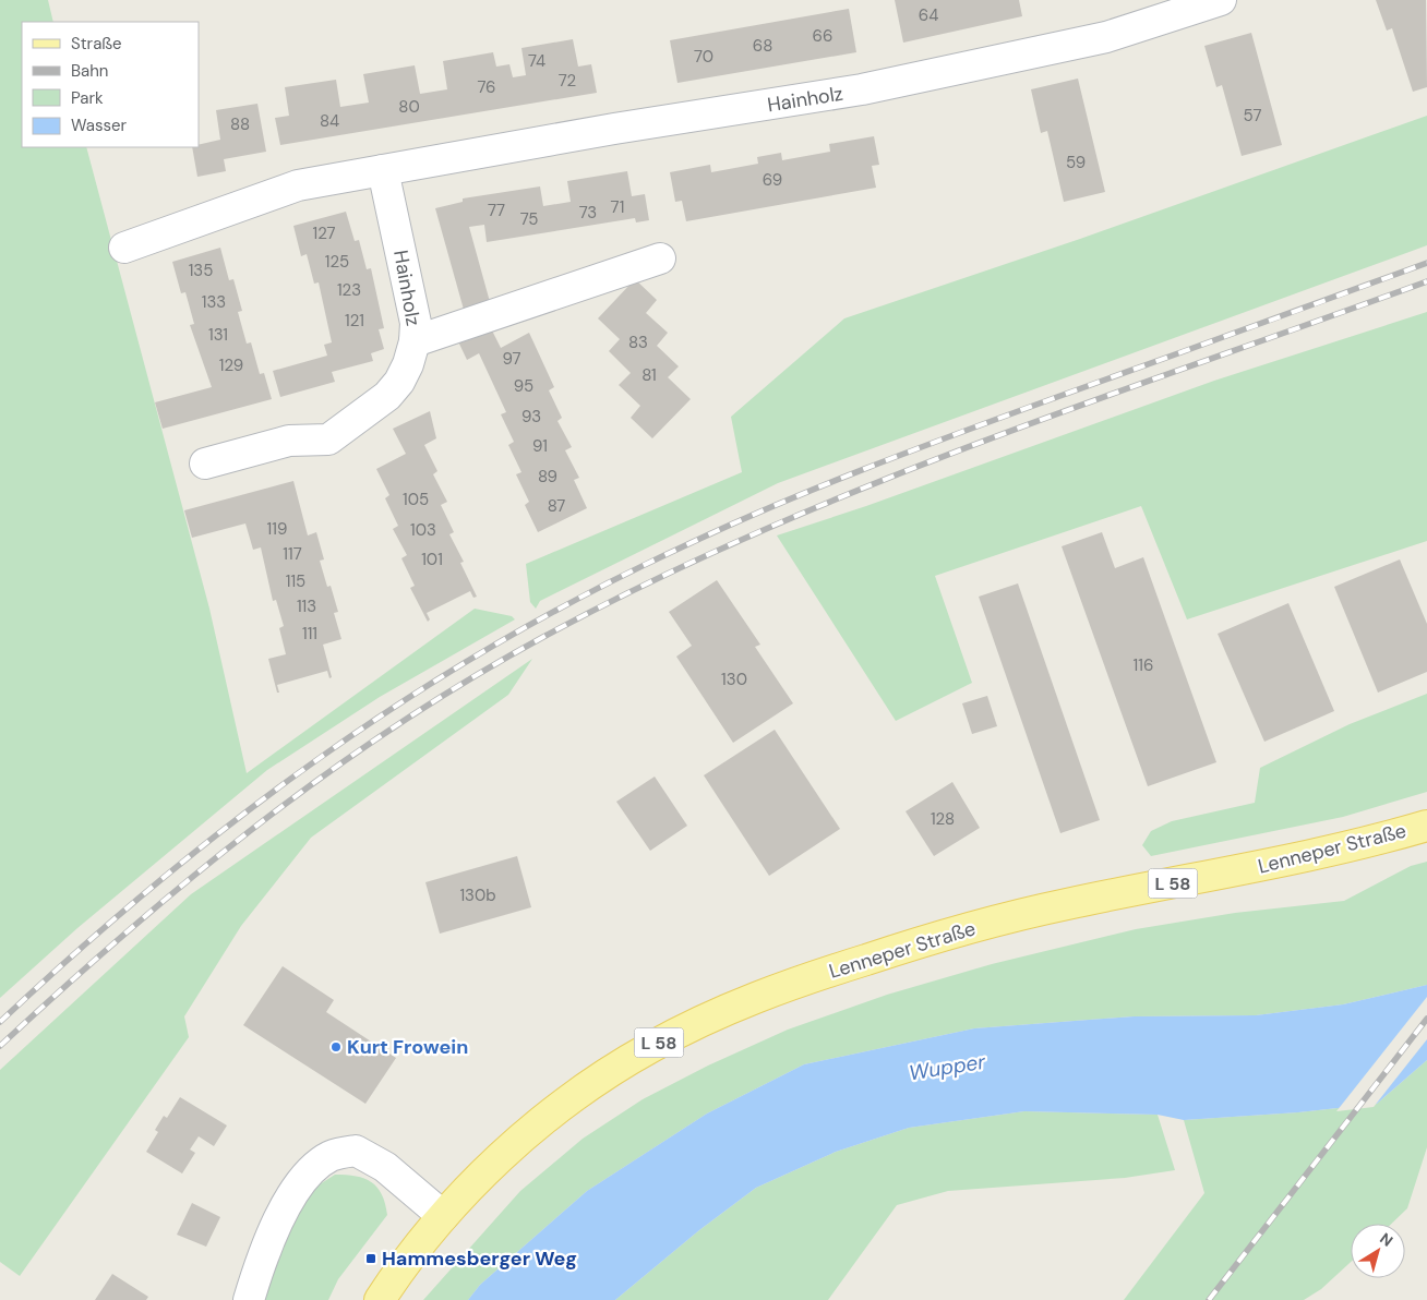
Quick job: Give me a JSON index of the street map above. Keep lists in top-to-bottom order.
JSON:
{
  "streets": {
    "main road": ["Lenneper Straße", "L 58"],
    "street": ["Hainholz"]
  },
  "crossings": [
    ["Lenneper Straße", "L 58"]
  ],
  "water": ["Wupper"],
  "places": {
    "other": ["Kurt Frowein"],
    "transit": ["Hammesberger Weg"]
  },
  "house_numbers": [
    "64",
    "66",
    "68",
    "70",
    "74",
    "72",
    "76",
    "80",
    "57",
    "84",
    "88",
    "59",
    "69",
    "71",
    "77",
    "73",
    "75",
    "127",
    "125",
    "135",
    "123",
    "133",
    "121",
    "131",
    "83",
    "97",
    "129",
    "81",
    "95",
    "93",
    "91",
    "89",
    "105",
    "87",
    "119",
    "103",
    "117",
    "101",
    "115",
    "113",
    "111",
    "116",
    "130",
    "128",
    "130b"
  ],
  "legend": [
    "Straße",
    "Bahn",
    "Park",
    "Wasser"
  ],
  "north": "top right"
}
